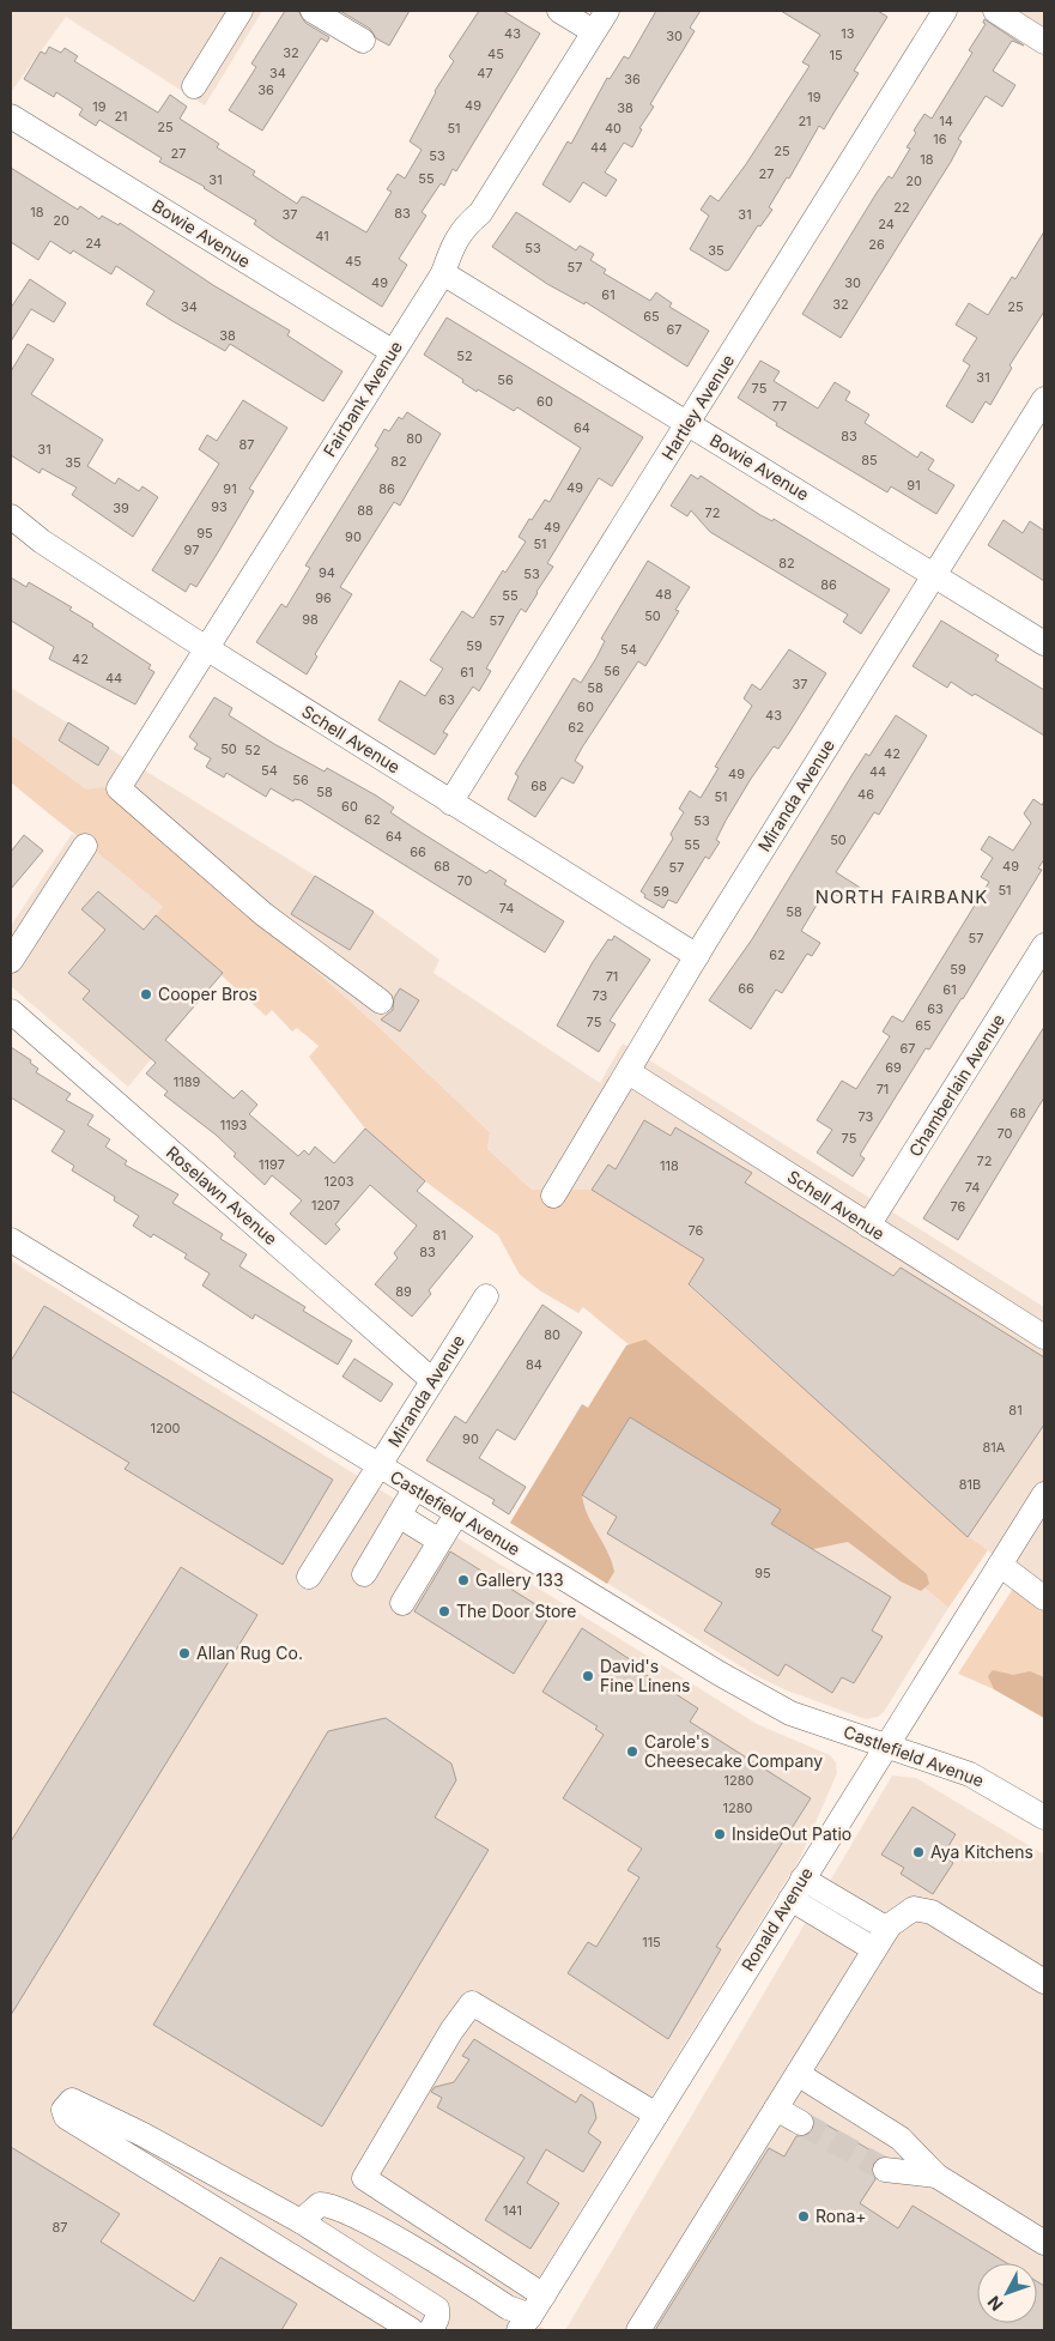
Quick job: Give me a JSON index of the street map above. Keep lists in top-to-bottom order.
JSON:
{
  "streets": {
    "street": [
      "Bowie Avenue",
      "Fairbank Avenue",
      "Hartley Avenue",
      "Schell Avenue",
      "Miranda Avenue",
      "Chamberlain Avenue",
      "Roselawn Avenue",
      "Castlefield Avenue",
      "Ronald Avenue"
    ]
  },
  "crossings": [
    ["Bowie Avenue", "Fairbank Avenue"],
    ["Bowie Avenue", "Hartley Avenue"],
    ["Bowie Avenue", "Miranda Avenue"],
    ["Fairbank Avenue", "Schell Avenue"],
    ["Hartley Avenue", "Schell Avenue"],
    ["Schell Avenue", "Miranda Avenue"],
    ["Schell Avenue", "Chamberlain Avenue"],
    ["Miranda Avenue", "Roselawn Avenue"],
    ["Miranda Avenue", "Castlefield Avenue"],
    ["Castlefield Avenue", "Ronald Avenue"]
  ],
  "districts": ["NORTH FAIRBANK"],
  "places": [
    "Cooper Bros",
    "Gallery 133",
    "The Door Store",
    "Allan Rug Co.",
    "David's Fine Linens",
    "Carole's Cheesecake Company",
    "InsideOut Patio",
    "Aya Kitchens",
    "Rona+"
  ],
  "house_numbers": [
    "43",
    "13",
    "30",
    "32",
    "45",
    "15",
    "34",
    "47",
    "36",
    "36",
    "19",
    "49",
    "19",
    "38",
    "21",
    "21",
    "14",
    "25",
    "51",
    "40",
    "16",
    "44",
    "25",
    "27",
    "53",
    "18",
    "27",
    "55",
    "31",
    "20",
    "22",
    "18",
    "83",
    "37",
    "31",
    "20",
    "24",
    "41",
    "24",
    "26",
    "53",
    "35",
    "45",
    "57",
    "49",
    "30",
    "61",
    "32",
    "34",
    "25",
    "65",
    "67",
    "38",
    "52",
    "31",
    "56",
    "75",
    "60",
    "77",
    "64",
    "83",
    "80",
    "87",
    "31",
    "85",
    "82",
    "35",
    "91",
    "49",
    "91",
    "86",
    "93",
    "39",
    "88",
    "72",
    "49",
    "95",
    "90",
    "51",
    "97",
    "82",
    "94",
    "53",
    "86",
    "48",
    "55",
    "96",
    "50",
    "98",
    "57",
    "59",
    "54",
    "42",
    "56",
    "61",
    "44",
    "37",
    "58",
    "63",
    "60",
    "43",
    "62",
    "50",
    "52",
    "42",
    "54",
    "44",
    "49",
    "56",
    "68",
    "58",
    "46",
    "51",
    "60",
    "62",
    "53",
    "64",
    "50",
    "55",
    "66",
    "68",
    "49",
    "57",
    "70",
    "51",
    "59",
    "74",
    "58",
    "57",
    "62",
    "59",
    "71",
    "66",
    "61",
    "73",
    "63",
    "75",
    "65",
    "67",
    "69",
    "1189",
    "71",
    "68",
    "73",
    "1193",
    "70",
    "75",
    "72",
    "1197",
    "118",
    "1203",
    "74",
    "1207",
    "76",
    "76",
    "81",
    "83",
    "89",
    "80",
    "84",
    "81",
    "1200",
    "90",
    "81A",
    "81B",
    "95",
    "1280",
    "1280",
    "115",
    "141",
    "87"
  ],
  "north": "bottom left"
}
